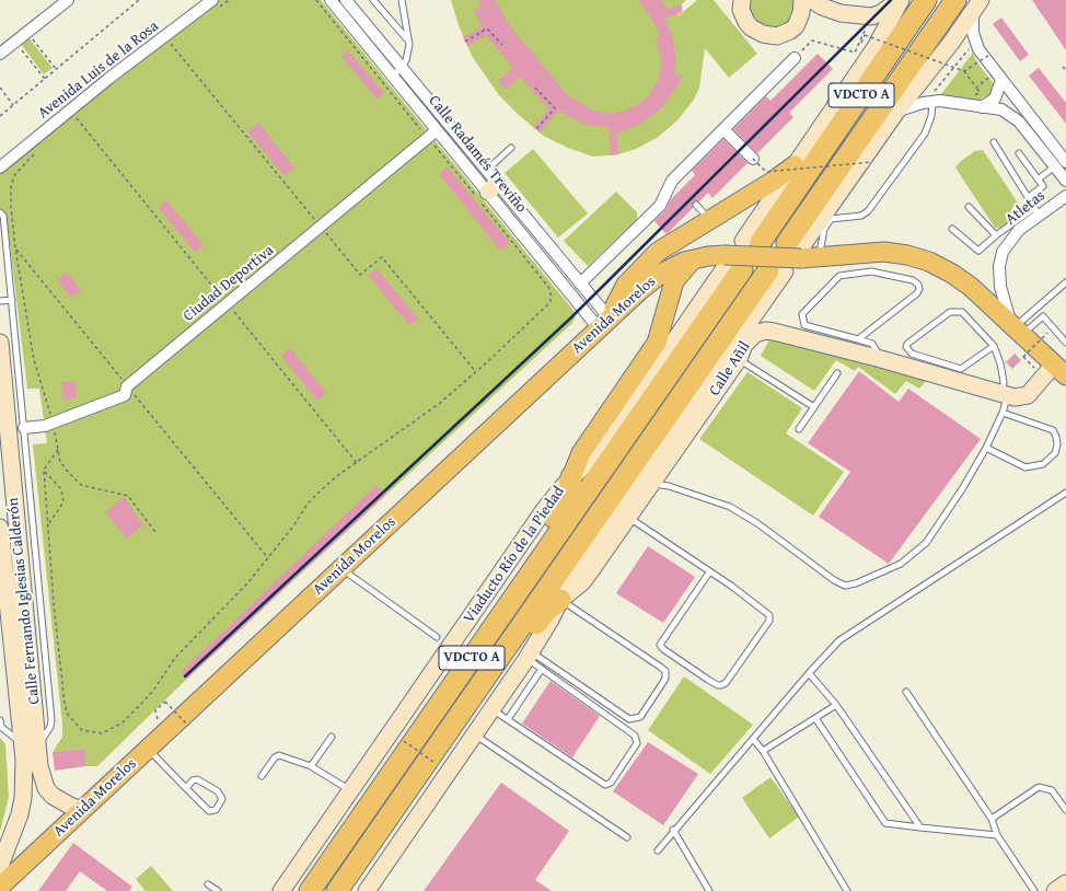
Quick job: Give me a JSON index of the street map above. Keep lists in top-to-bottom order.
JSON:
{
  "streets": {
    "highway": ["VDCTO A", "Viaducto Río de la Piedad"],
    "main road": ["Avenida Morelos", "Calle Añil", "Calle Fernando Iglesias Calderón"],
    "street": [
      "Avenida Luis de la Rosa",
      "Calle Radamés Treviño",
      "Atletas",
      "Ciudad Deportiva"
    ]
  },
  "crossings": [
    ["VDCTO A", "Calle Añil"],
    ["Calle Radamés Treviño", "Ciudad Deportiva"],
    ["Calle Radamés Treviño", "Avenida Morelos"],
    ["Atletas", "Calle Añil"],
    ["Avenida Morelos", "Calle Añil"],
    ["Avenida Morelos", "Viaducto Río de la Piedad"],
    ["Avenida Morelos", "Calle Fernando Iglesias Calderón"],
    ["Calle Añil", "Viaducto Río de la Piedad"]
  ]
}
